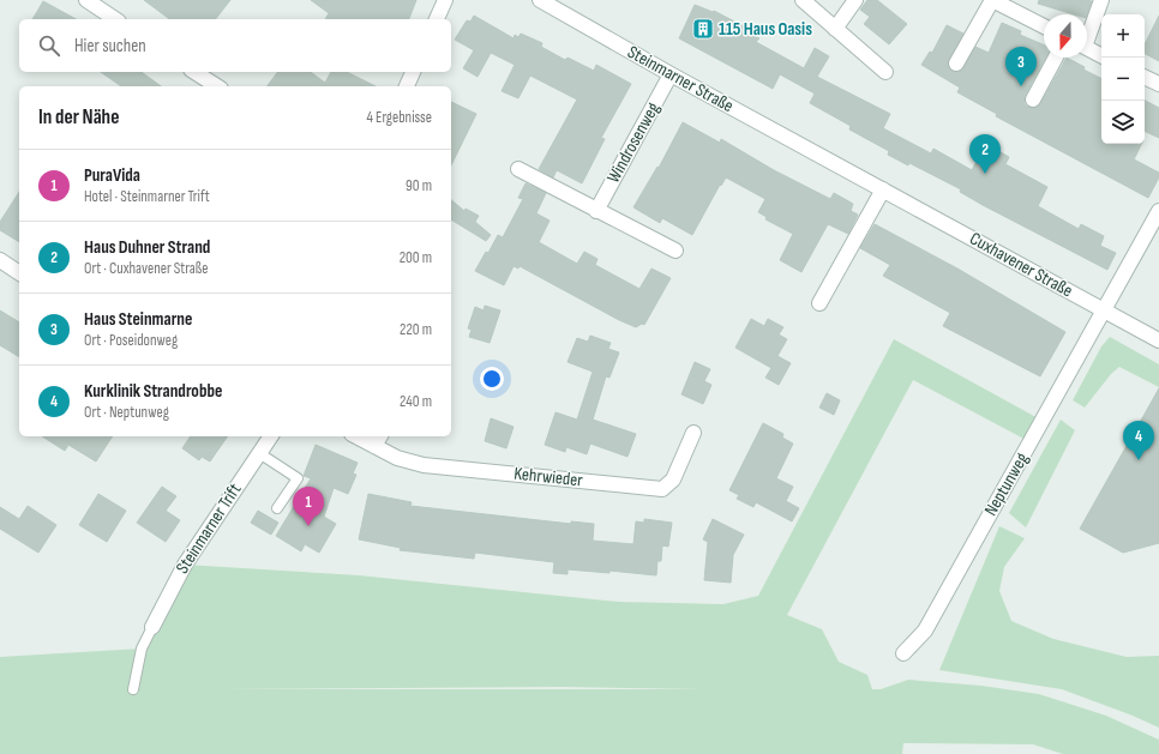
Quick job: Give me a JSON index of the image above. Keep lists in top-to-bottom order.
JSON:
{
  "streets": {
    "street": [
      "Steinmarner Straße",
      "Windrosenweg",
      "Cuxhavener Straße",
      "Kehrwieder",
      "Neptunweg",
      "Steinmarner Trift"
    ]
  },
  "crossings": [
    ["Steinmarner Straße", "Windrosenweg"],
    ["Steinmarner Straße", "Cuxhavener Straße"],
    ["Cuxhavener Straße", "Neptunweg"]
  ],
  "places": {
    "building": ["115 Haus Oasis"]
  },
  "north": "bottom",
  "page": {
    "map_buttons": ["+", "−"],
    "search": "Hier suchen",
    "pins": [
      "3",
      "2",
      "4",
      "1"
    ],
    "heading": ["In der Nähe", "4 Ergebnisse"],
    "list": [
      {
        "mark": "1",
        "name": "PuraVida",
        "note": "Hotel · Steinmarner Trift",
        "value": "90 m"
      },
      {
        "mark": "2",
        "name": "Haus Duhner Strand",
        "note": "Ort · Cuxhavener Straße",
        "value": "200 m"
      },
      {
        "mark": "3",
        "name": "Haus Steinmarne",
        "note": "Ort · Poseidonweg",
        "value": "220 m"
      },
      {
        "mark": "4",
        "name": "Kurklinik Strandrobbe",
        "note": "Ort · Neptunweg",
        "value": "240 m"
      }
    ]
  }
}
